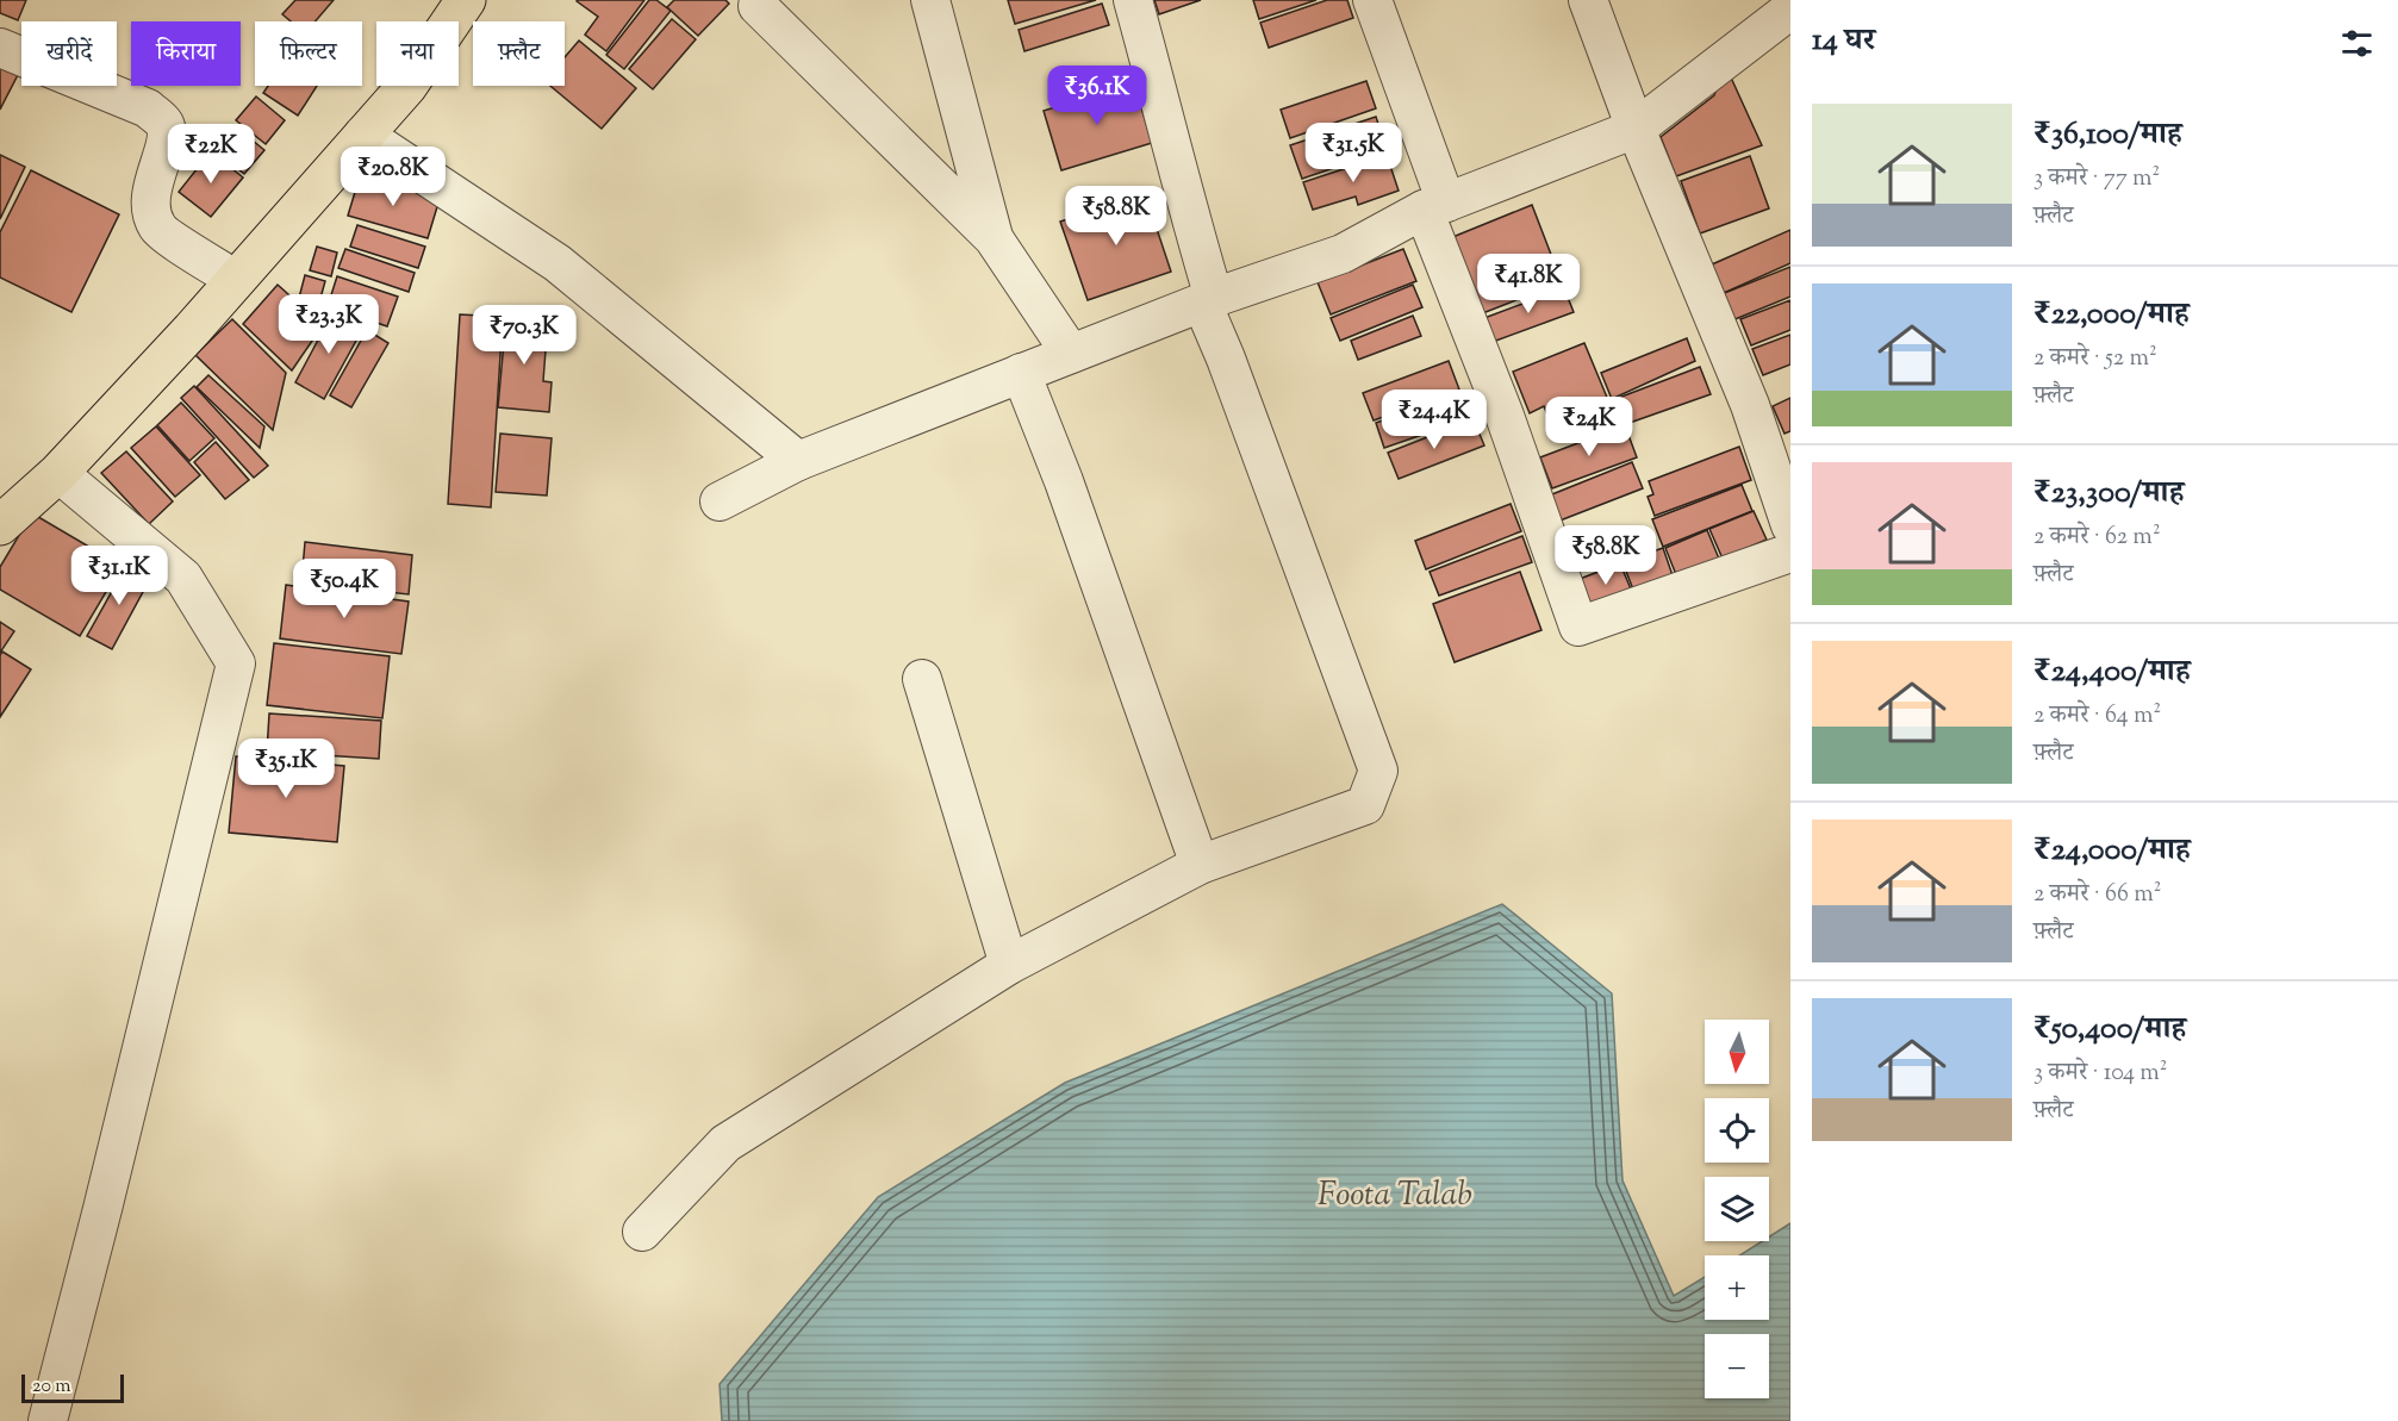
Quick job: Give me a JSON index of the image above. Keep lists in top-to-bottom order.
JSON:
{
  "water": ["Foota Talab"],
  "scale_bar": "20 m",
  "north": "bottom",
  "page": {
    "heading": "14 घर",
    "chip": [
      "खरीदें",
      "किराया",
      "फ़िल्टर",
      "नया",
      "फ़्लैट"
    ],
    "price": [
      "₹36.1K",
      "₹31.5K",
      "₹22K",
      "₹20.8K",
      "₹58.8K",
      "₹41.8K",
      "₹23.3K",
      "₹70.3K",
      "₹24.4K",
      "₹24K",
      "₹58.8K",
      "₹31.1K",
      "₹50.4K",
      "₹35.1K"
    ],
    "list": [
      {
        "name": "₹36,100/माह",
        "note": "3 कमरे · 77 m² · फ़्लैट"
      },
      {
        "name": "₹22,000/माह",
        "note": "2 कमरे · 52 m² · फ़्लैट"
      },
      {
        "name": "₹23,300/माह",
        "note": "2 कमरे · 62 m² · फ़्लैट"
      },
      {
        "name": "₹24,400/माह",
        "note": "2 कमरे · 64 m² · फ़्लैट"
      },
      {
        "name": "₹24,000/माह",
        "note": "2 कमरे · 66 m² · फ़्लैट"
      },
      {
        "name": "₹50,400/माह",
        "note": "3 कमरे · 104 m² · फ़्लैट"
      }
    ],
    "map_buttons": ["+", "−"],
    "scale": "20 m"
  }
}
